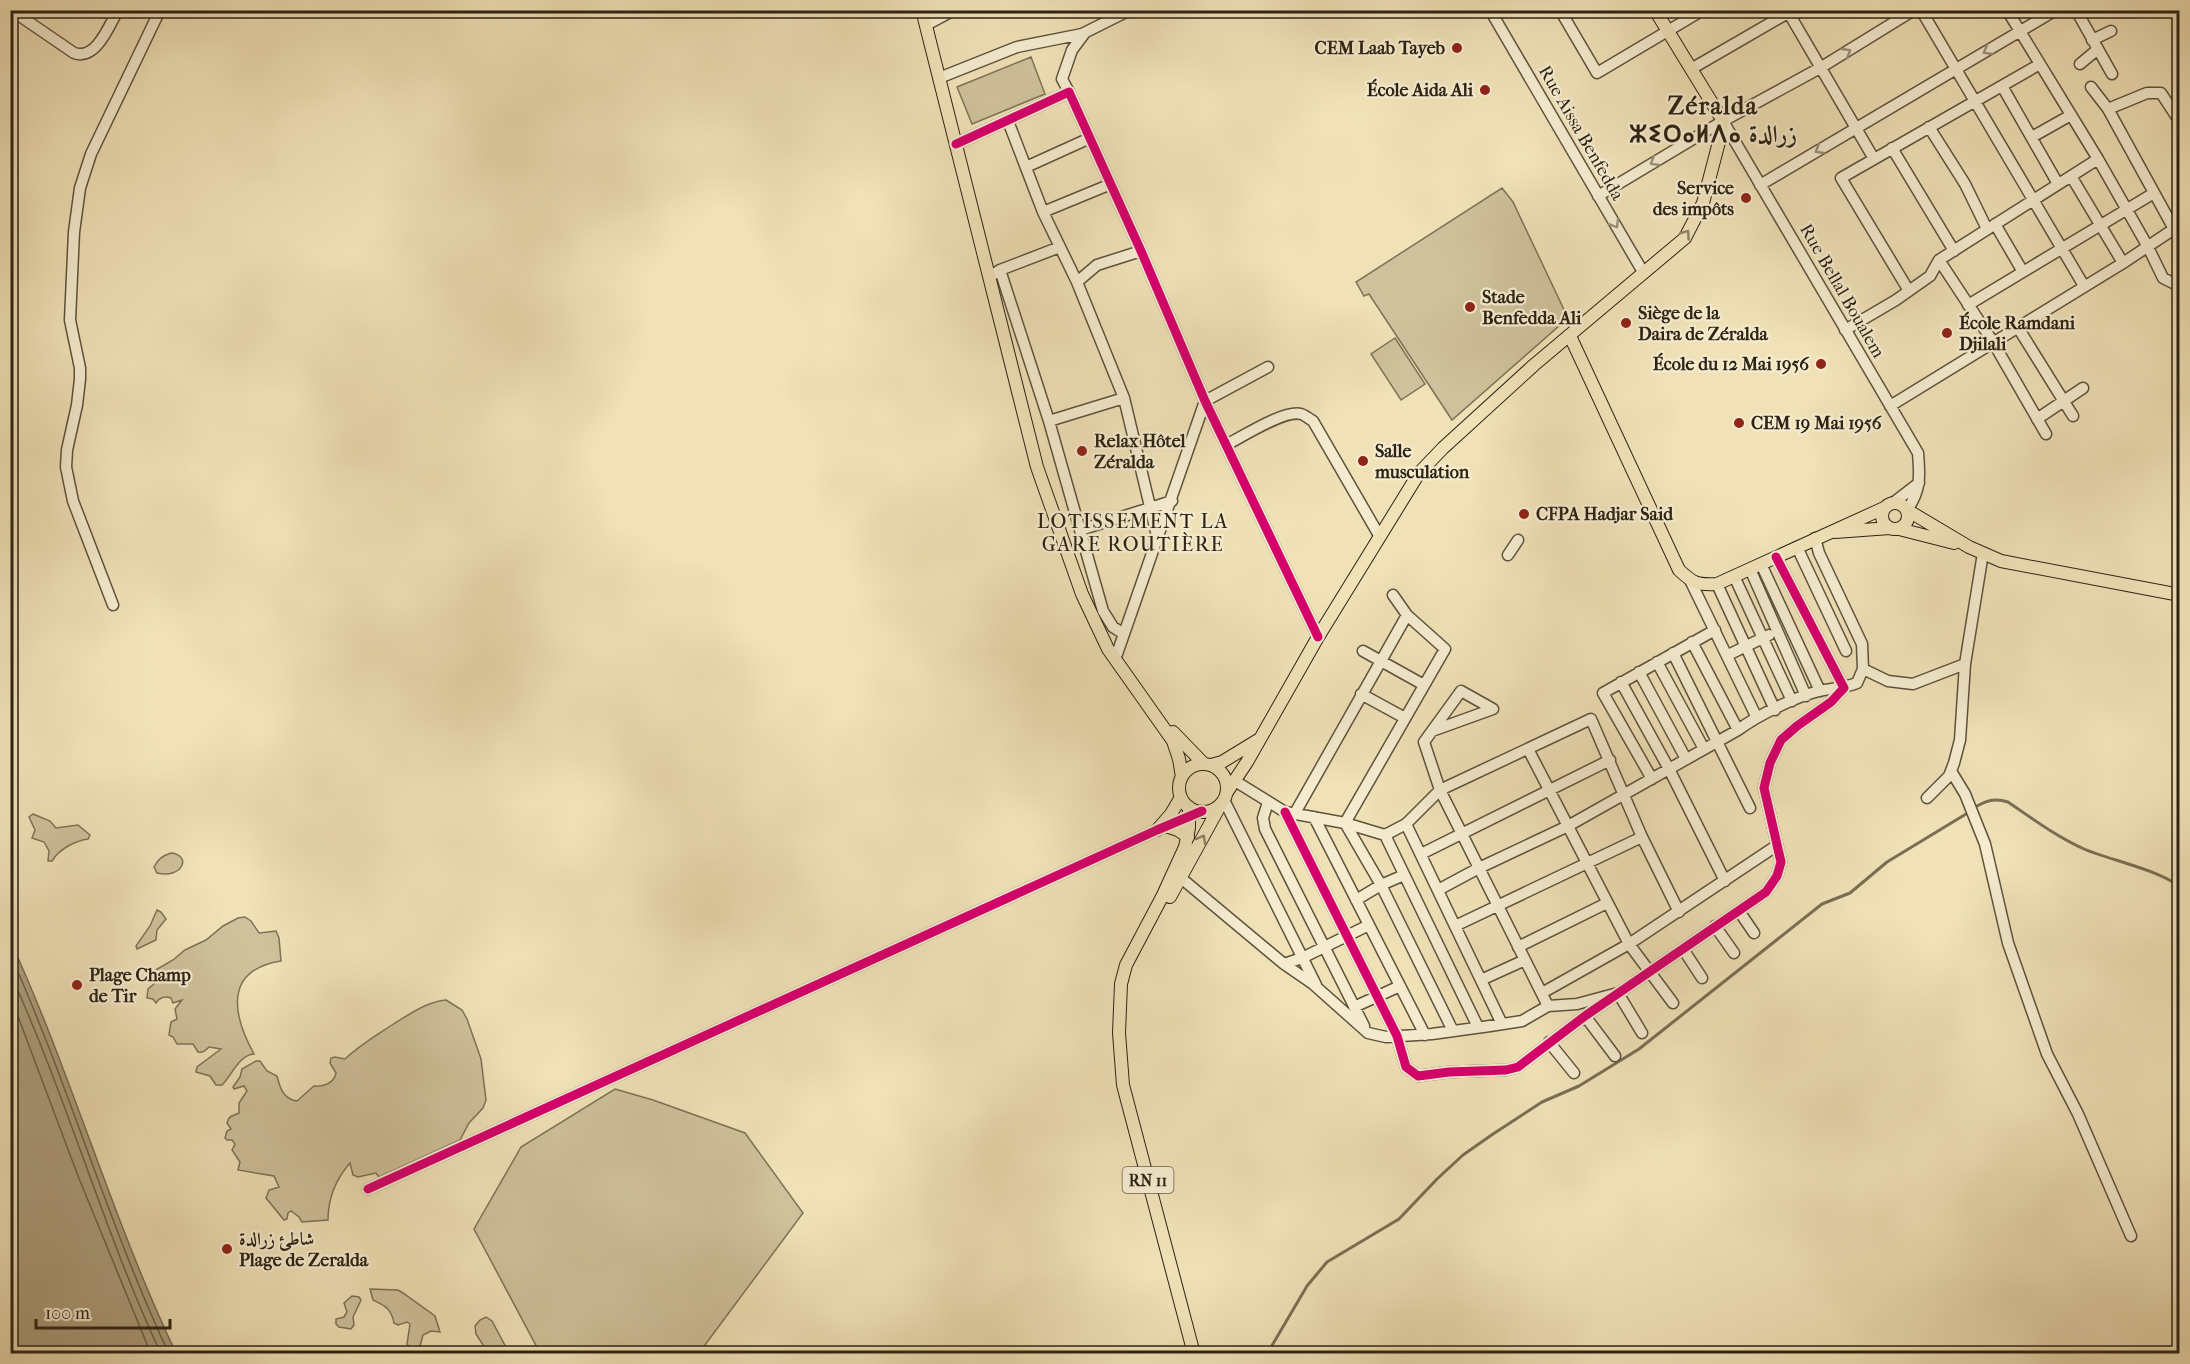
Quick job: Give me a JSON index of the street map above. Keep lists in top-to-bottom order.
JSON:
{
  "streets": {
    "main road": ["RN 11"],
    "street": ["Rue Aissa Benfedda", "Rue Bellal Boualem"]
  },
  "crossings": [
    ["Rue Aissa Benfedda", "RN 11"],
    ["Rue Bellal Boualem", "RN 11"]
  ],
  "districts": ["Zéralda ⵣⵉⵔⴰⵍⴷⴰ زرالدة", "LOTISSEMENT LA GARE ROUTIÈRE"],
  "places": [
    "CEM Laab Tayeb",
    "École Aida Ali",
    "Service des impôts",
    "Stade Benfedda Ali",
    "Siège de la Daira de Zéralda",
    "École Ramdani Djilali",
    "École du 12 Mai 1956",
    "CEM 19 Mai 1956",
    "Relax Hôtel Zéralda",
    "Salle musculation",
    "CFPA Hadjar Said",
    "Plage Champ de Tir",
    "شاطئ زرالدة Plage de Zeralda"
  ],
  "scale_bar": "100 m"
}
